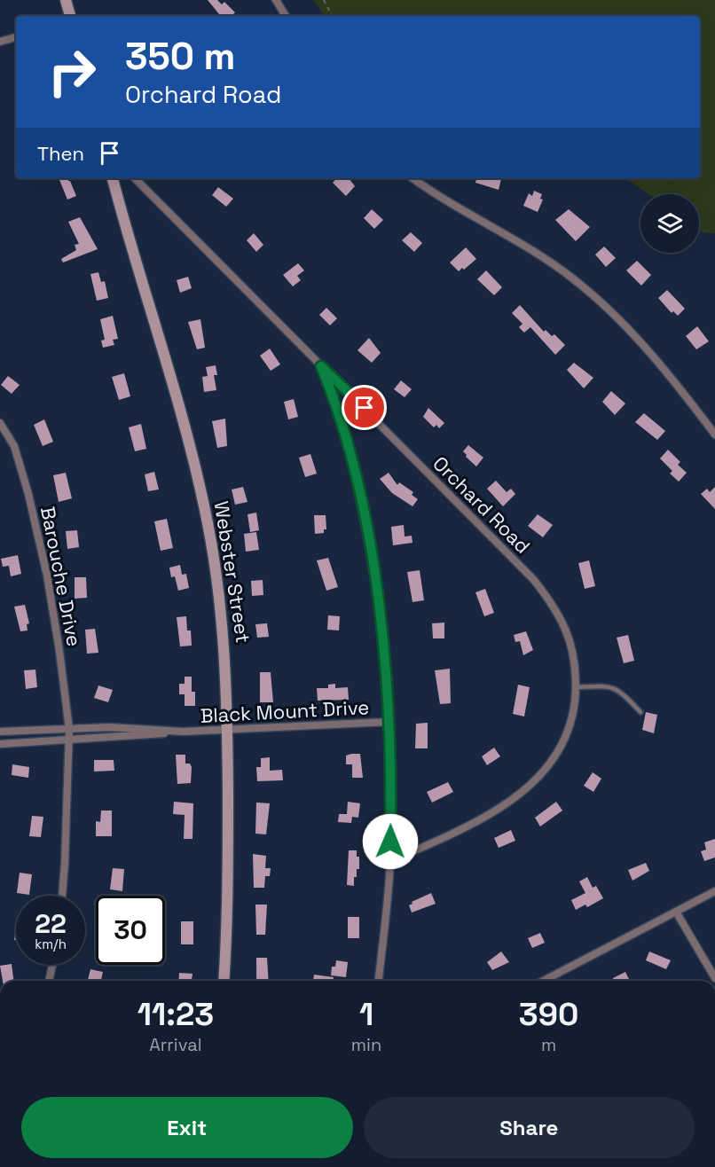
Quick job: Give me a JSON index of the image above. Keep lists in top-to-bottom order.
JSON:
{
  "streets": {
    "street": [
      "Orchard Road",
      "Webster Street",
      "Barouche Drive",
      "Black Mount Drive"
    ]
  },
  "crossings": [
    ["Webster Street", "Black Mount Drive"],
    ["Barouche Drive", "Black Mount Drive"]
  ],
  "page": {
    "turn": ["350 m", "Orchard Road"],
    "then": "Then",
    "speed": "22 km/h",
    "limit": "30",
    "eta": [
      "11:23",
      "Arrival",
      "1",
      "min",
      "390",
      "m"
    ],
    "buttons": ["Exit", "Share"]
  }
}
